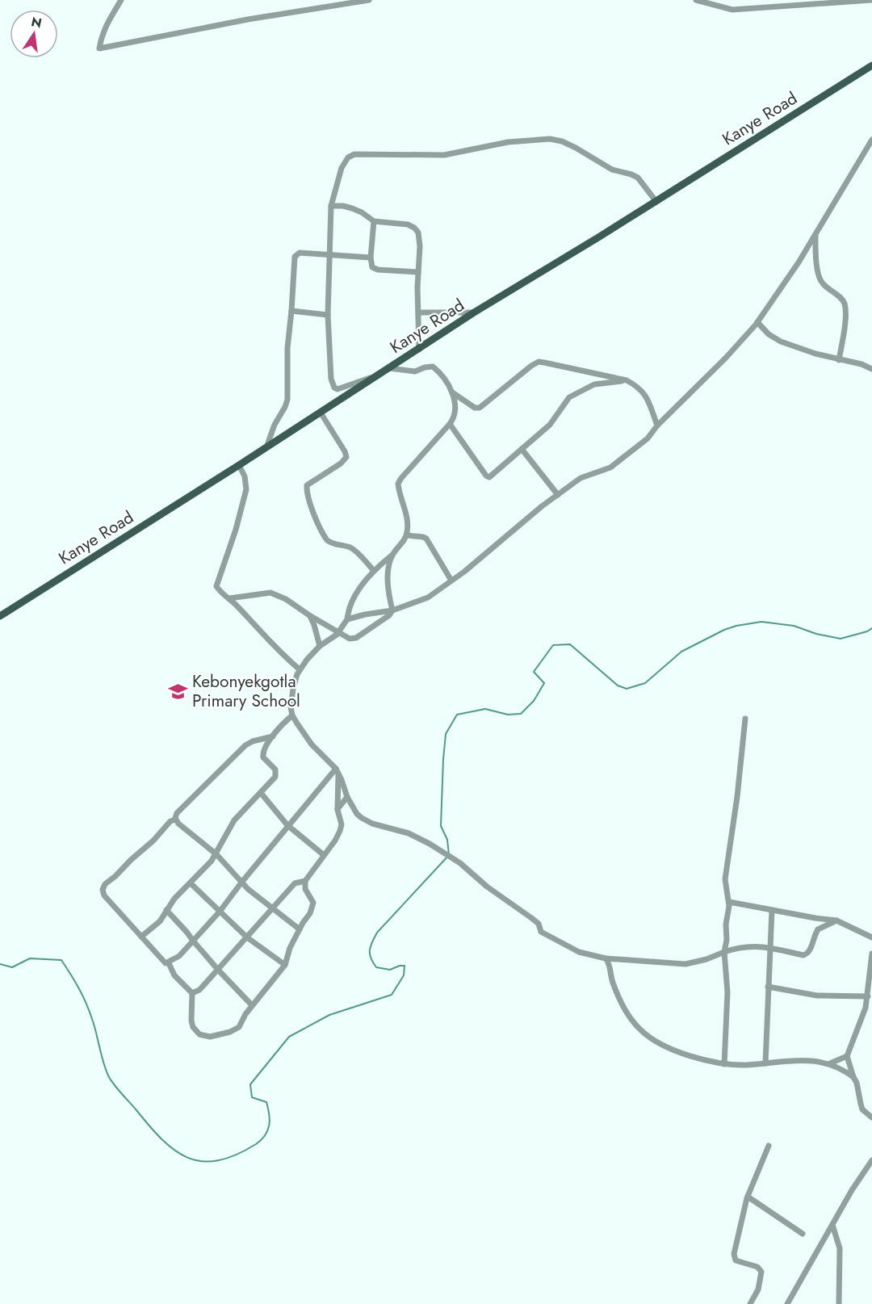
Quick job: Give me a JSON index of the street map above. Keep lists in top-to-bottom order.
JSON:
{
  "streets": {
    "main road": ["Kanye Road"]
  },
  "places": {
    "school or university": ["Kebonyekgotla Primary School"]
  },
  "north": "top"
}
